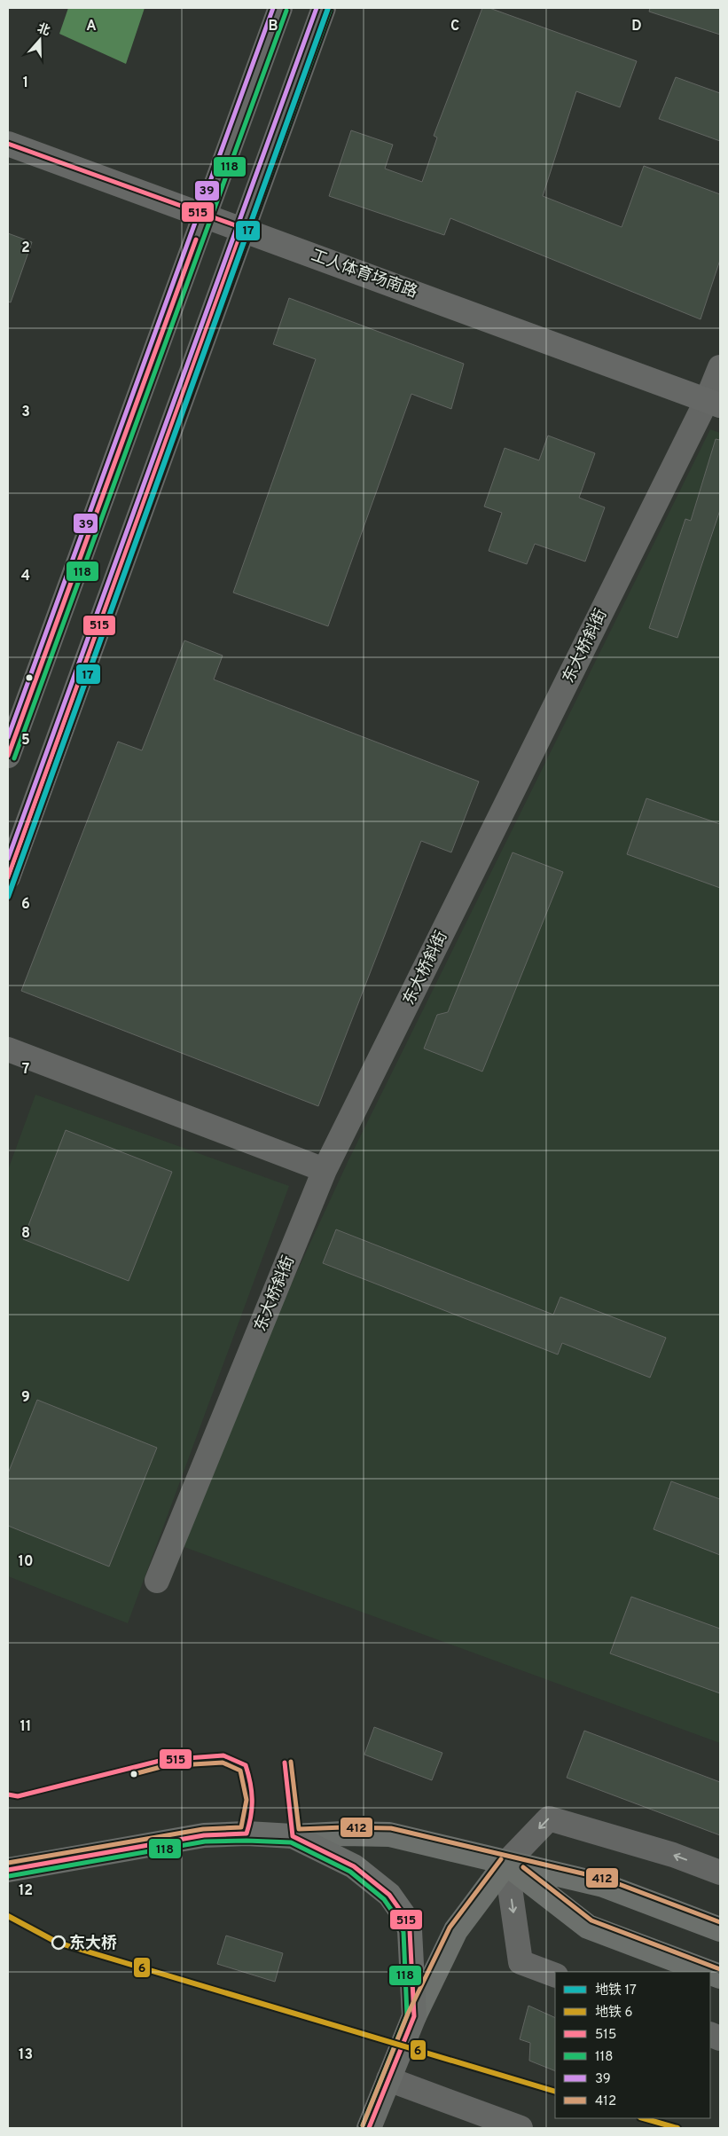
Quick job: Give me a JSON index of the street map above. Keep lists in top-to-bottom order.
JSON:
{
  "streets": {
    "main road": ["工人体育场南路"],
    "street": ["东大桥斜街"]
  },
  "crossings": [
    ["工人体育场南路", "东大桥斜街"]
  ],
  "places": ["东大桥"],
  "lines": [
    "metro line 17",
    "transit line 39",
    "transit line 118",
    "transit line 515",
    "transit line 412",
    "metro line 6"
  ],
  "legend": [
    "地铁 17",
    "地铁 6",
    "515",
    "118",
    "39",
    "412"
  ],
  "north": "top",
  "grid": {
    "columns": [
      "A",
      "B",
      "C",
      "D"
    ],
    "rows": [
      "1",
      "2",
      "3",
      "4",
      "5",
      "6",
      "7",
      "8",
      "9",
      "10",
      "11",
      "12",
      "13"
    ]
  }
}
